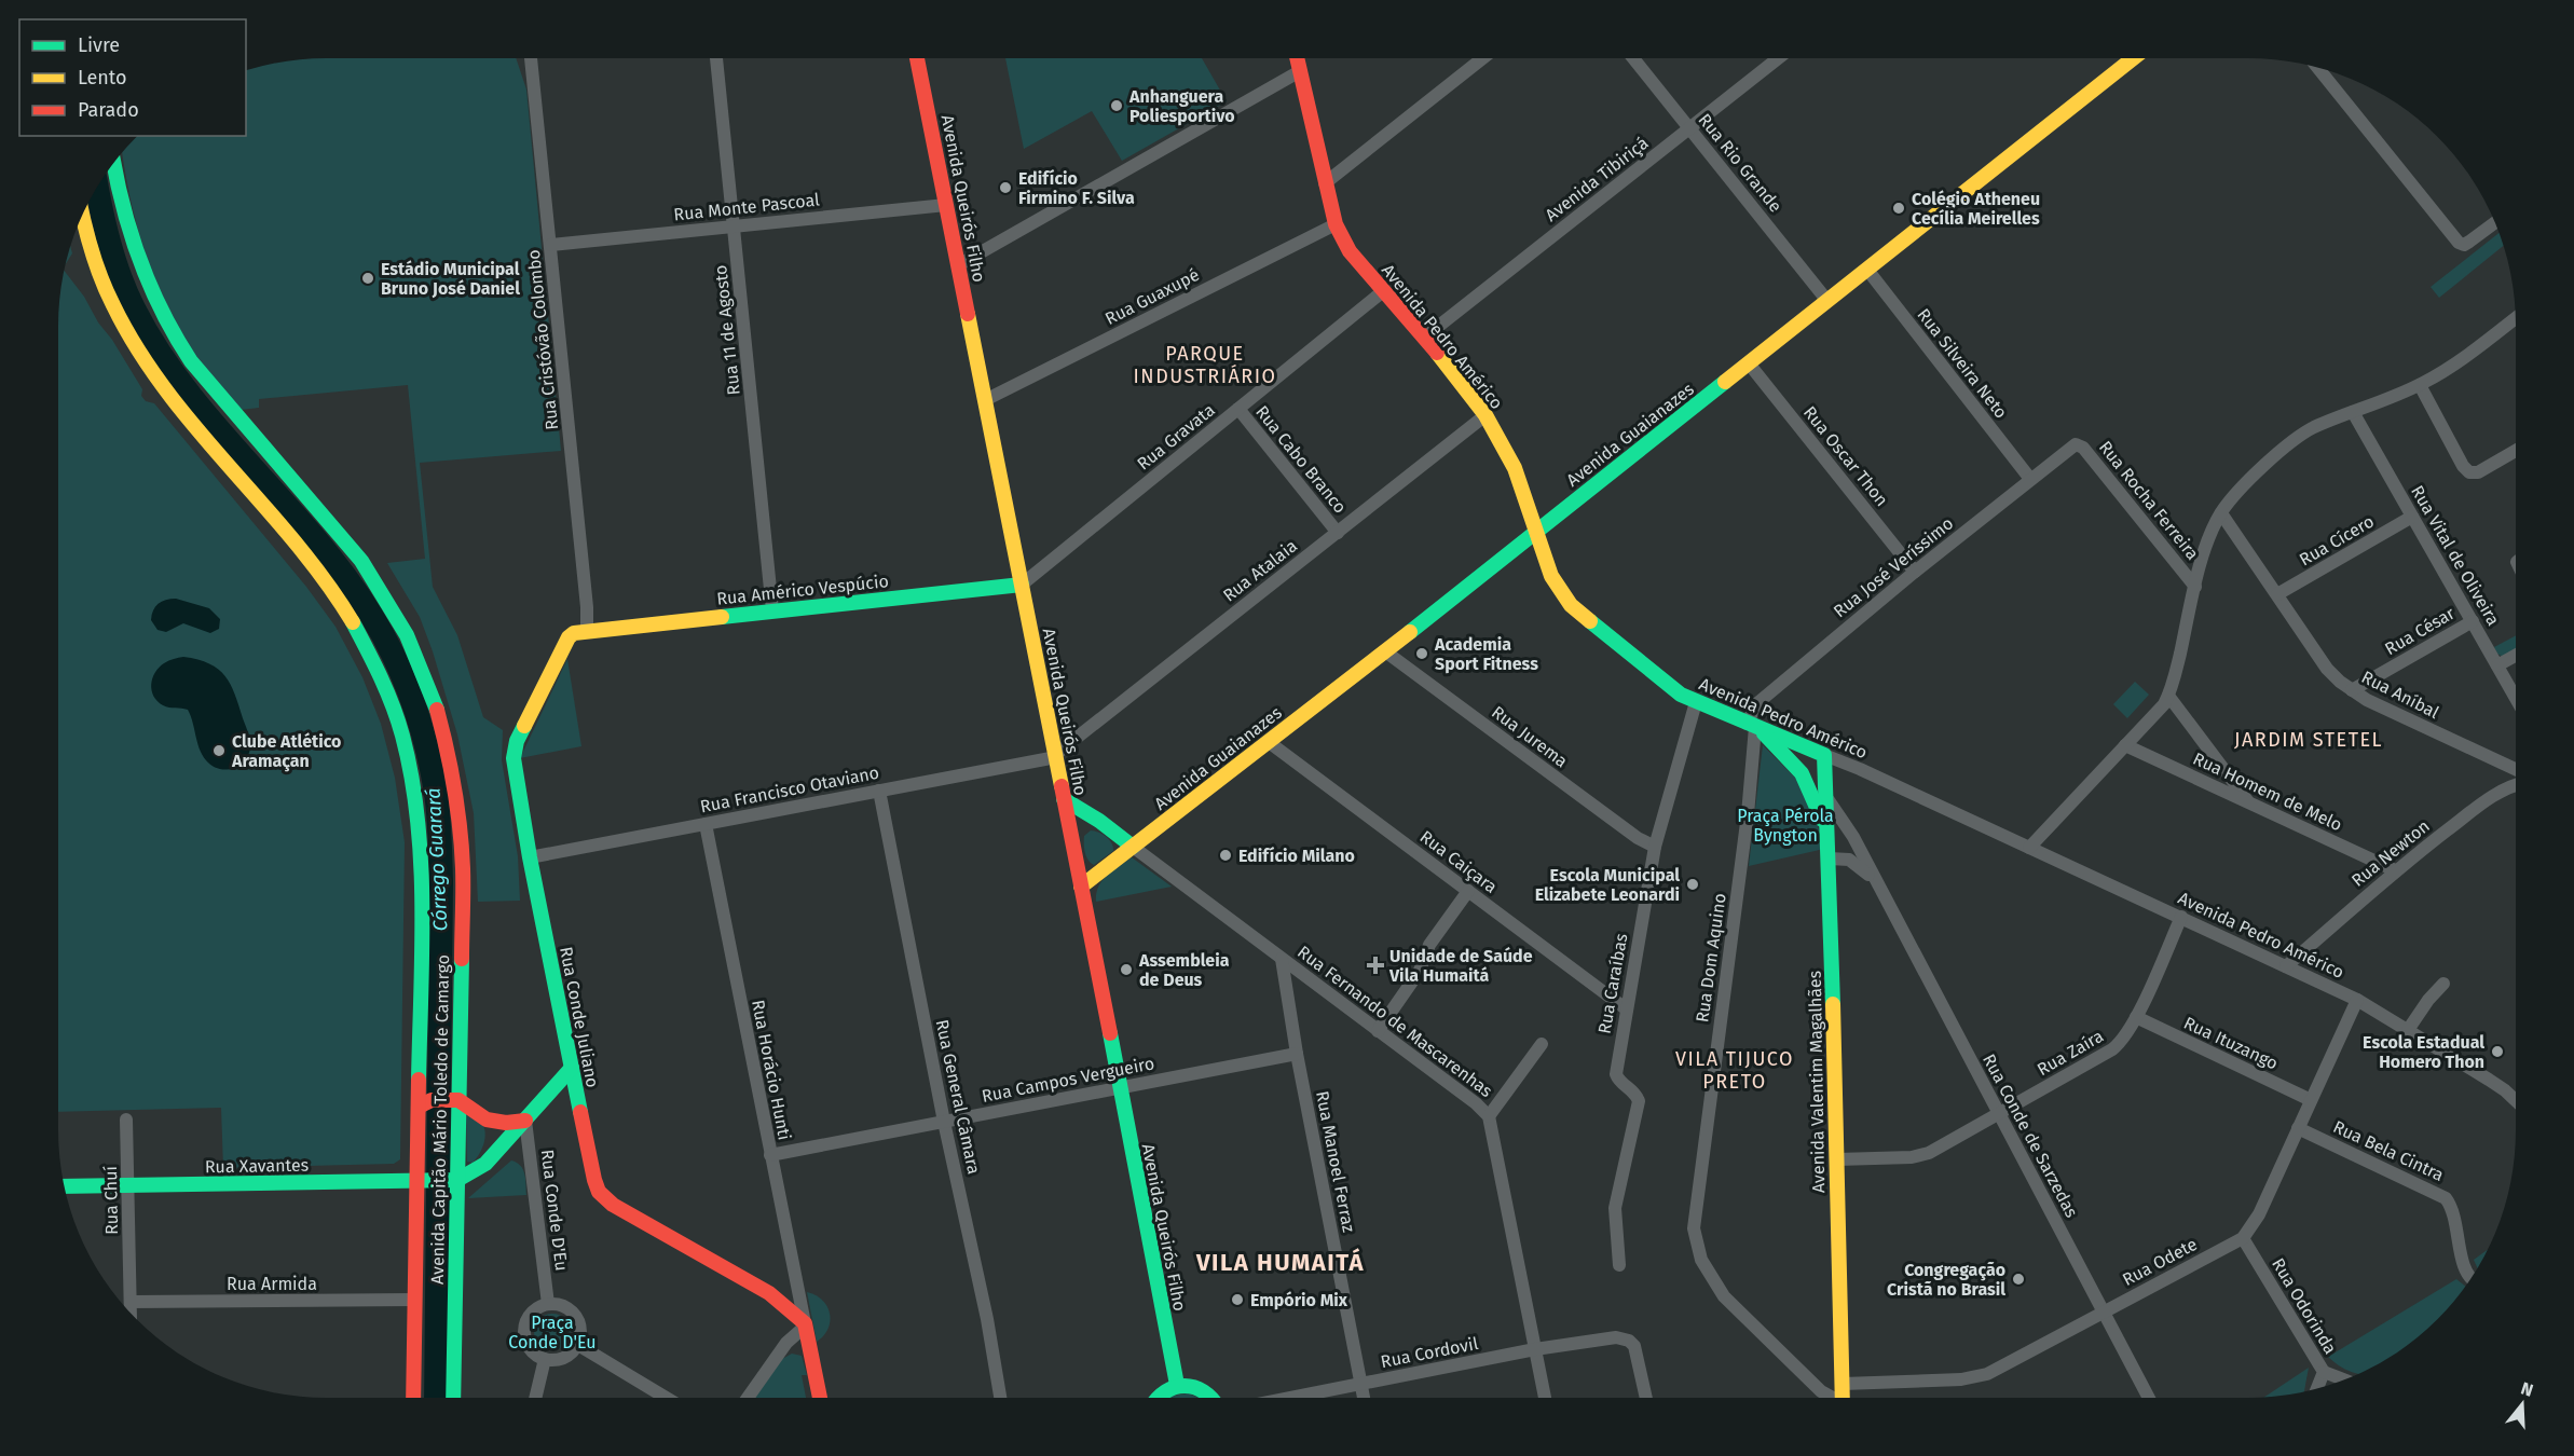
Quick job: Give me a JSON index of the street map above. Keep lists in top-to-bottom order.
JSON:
{
  "streets": {
    "main road": [
      "Avenida Queirós Filho",
      "Avenida Pedro Américo",
      "Avenida Guaianazes",
      "Rua Américo Vespúcio",
      "Rua Conde Juliano",
      "Avenida Valentim Magalhães",
      "Avenida Capitão Mário Toledo de Camargo",
      "Rua Xavantes"
    ],
    "street": [
      "Rua Rio Grande",
      "Avenida Tibiriçá",
      "Rua Monte Pascoal",
      "Rua Guaxupé",
      "Rua 11 de Agosto",
      "Rua Cristóvão Colombo",
      "Rua Silveira Neto",
      "Rua Gravata",
      "Rua Oscar Thon",
      "Rua Cabo Branco",
      "Rua Rocha Ferreira",
      "Rua Cícero",
      "Rua Vital de Oliveira",
      "Rua José Veríssimo",
      "Rua Atalaia",
      "Rua César",
      "Rua Aníbal",
      "Rua Jurema",
      "Rua Francisco Otaviano",
      "Rua Homem de Melo",
      "Rua Newton",
      "Rua Caiçara",
      "Rua Dom Aquino",
      "Rua Caraíbas",
      "Rua Fernando de Mascarenhas",
      "Rua Ituzango",
      "Rua Zaíra",
      "Rua Horácio Hunti",
      "Rua Campos Vergueiro",
      "Rua General Câmara",
      "Rua Conde de Sarzedas",
      "Rua Bela Cintra",
      "Rua Manoel Ferraz",
      "Rua Chuí",
      "Rua Conde D'Eu",
      "Rua Odete",
      "Rua Armida",
      "Rua Odorinda",
      "Rua Cordovil"
    ]
  },
  "crossings": [
    ["Rua Rio Grande", "Avenida Tibiriçá"],
    ["Rua Rio Grande", "Avenida Guaianazes"],
    ["Avenida Tibiriçá", "Avenida Pedro Américo"],
    ["Avenida Queirós Filho", "Rua Monte Pascoal"],
    ["Avenida Queirós Filho", "Rua Guaxupé"],
    ["Avenida Queirós Filho", "Avenida Guaianazes"],
    ["Avenida Queirós Filho", "Rua Gravata"],
    ["Avenida Queirós Filho", "Rua Atalaia"],
    ["Avenida Queirós Filho", "Rua Américo Vespúcio"],
    ["Avenida Queirós Filho", "Rua Francisco Otaviano"],
    ["Avenida Queirós Filho", "Rua Campos Vergueiro"],
    ["Rua Monte Pascoal", "Rua 11 de Agosto"],
    ["Rua Monte Pascoal", "Rua Cristóvão Colombo"],
    ["Rua Guaxupé", "Avenida Pedro Américo"],
    ["Rua 11 de Agosto", "Rua Américo Vespúcio"],
    ["Avenida Pedro Américo", "Avenida Guaianazes"],
    ["Avenida Pedro Américo", "Rua Gravata"],
    ["Avenida Pedro Américo", "Rua José Veríssimo"],
    ["Avenida Pedro Américo", "Rua Atalaia"],
    ["Avenida Pedro Américo", "Rua Newton"],
    ["Avenida Pedro Américo", "Rua Dom Aquino"],
    ["Avenida Pedro Américo", "Rua Caraíbas"],
    ["Avenida Pedro Américo", "Rua Zaíra"],
    ["Avenida Pedro Américo", "Avenida Valentim Magalhães"],
    ["Avenida Pedro Américo", "Rua Odete"],
    ["Rua Cristóvão Colombo", "Rua Américo Vespúcio"],
    ["Rua Cristóvão Colombo", "Rua Conde Juliano"],
    ["Rua Silveira Neto", "Avenida Guaianazes"],
    ["Rua Silveira Neto", "Rua José Veríssimo"],
    ["Avenida Guaianazes", "Rua Oscar Thon"],
    ["Avenida Guaianazes", "Rua Jurema"],
    ["Avenida Guaianazes", "Rua Caiçara"],
    ["Avenida Guaianazes", "Rua Fernando de Mascarenhas"],
    ["Rua Gravata", "Rua Cabo Branco"],
    ["Rua Gravata", "Rua Américo Vespúcio"],
    ["Rua Oscar Thon", "Rua José Veríssimo"],
    ["Rua Cabo Branco", "Rua Atalaia"],
    ["Rua Rocha Ferreira", "Rua José Veríssimo"],
    ["Rua Cícero", "Rua Vital de Oliveira"],
    ["Rua Cícero", "Rua Aníbal"],
    ["Rua Vital de Oliveira", "Rua César"],
    ["Rua José Veríssimo", "Rua Dom Aquino"],
    ["Rua Atalaia", "Rua Francisco Otaviano"],
    ["Rua Américo Vespúcio", "Rua Conde Juliano"],
    ["Rua César", "Rua Aníbal"],
    ["Rua Jurema", "Rua Caraíbas"],
    ["Rua Francisco Otaviano", "Rua Conde Juliano"],
    ["Rua Francisco Otaviano", "Rua Horácio Hunti"],
    ["Rua Francisco Otaviano", "Rua General Câmara"],
    ["Rua Homem de Melo", "Rua Newton"],
    ["Rua Caiçara", "Rua Caraíbas"],
    ["Rua Conde Juliano", "Rua Horácio Hunti"],
    ["Rua Fernando de Mascarenhas", "Rua Manoel Ferraz"],
    ["Rua Fernando de Mascarenhas", "Rua Cordovil"],
    ["Rua Ituzango", "Rua Zaíra"],
    ["Rua Ituzango", "Rua Odete"],
    ["Rua Zaíra", "Avenida Valentim Magalhães"],
    ["Rua Zaíra", "Rua Conde de Sarzedas"],
    ["Rua Horácio Hunti", "Rua Campos Vergueiro"],
    ["Rua Campos Vergueiro", "Rua General Câmara"],
    ["Rua Campos Vergueiro", "Rua Manoel Ferraz"],
    ["Avenida Valentim Magalhães", "Rua Conde de Sarzedas"],
    ["Avenida Valentim Magalhães", "Rua Odete"],
    ["Avenida Capitão Mário Toledo de Camargo", "Rua Xavantes"],
    ["Avenida Capitão Mário Toledo de Camargo", "Rua Armida"],
    ["Rua Conde de Sarzedas", "Rua Odete"],
    ["Rua Bela Cintra", "Rua Odete"],
    ["Rua Manoel Ferraz", "Rua Cordovil"],
    ["Rua Xavantes", "Rua Chuí"],
    ["Rua Chuí", "Rua Armida"],
    ["Rua Odete", "Rua Odorinda"]
  ],
  "districts": [
    "PARQUE INDUSTRIÁRIO",
    "JARDIM STETEL",
    "VILA TIJUCO PRETO",
    "VILA HUMAITÁ"
  ],
  "water": ["Córrego Guarará"],
  "parks": ["Praça Pérola Byngton", "Praça Conde D'Eu"],
  "places": {
    "other": [
      "Anhanguera Poliesportivo",
      "Edifício Firmino F. Silva",
      "Colégio Atheneu Cecília Meirelles",
      "Estádio Municipal Bruno José Daniel",
      "Academia Sport Fitness",
      "Clube Atlético Aramaçan",
      "Edifício Milano",
      "Escola Municipal Elizabete Leonardi",
      "Assembleia de Deus",
      "Escola Estadual Homero Thon",
      "Congregação Cristã no Brasil",
      "Empório Mix"
    ],
    "health": ["Unidade de Saúde Vila Humaitá"]
  },
  "legend": ["Livre", "Lento", "Parado"],
  "north": "top"
}
